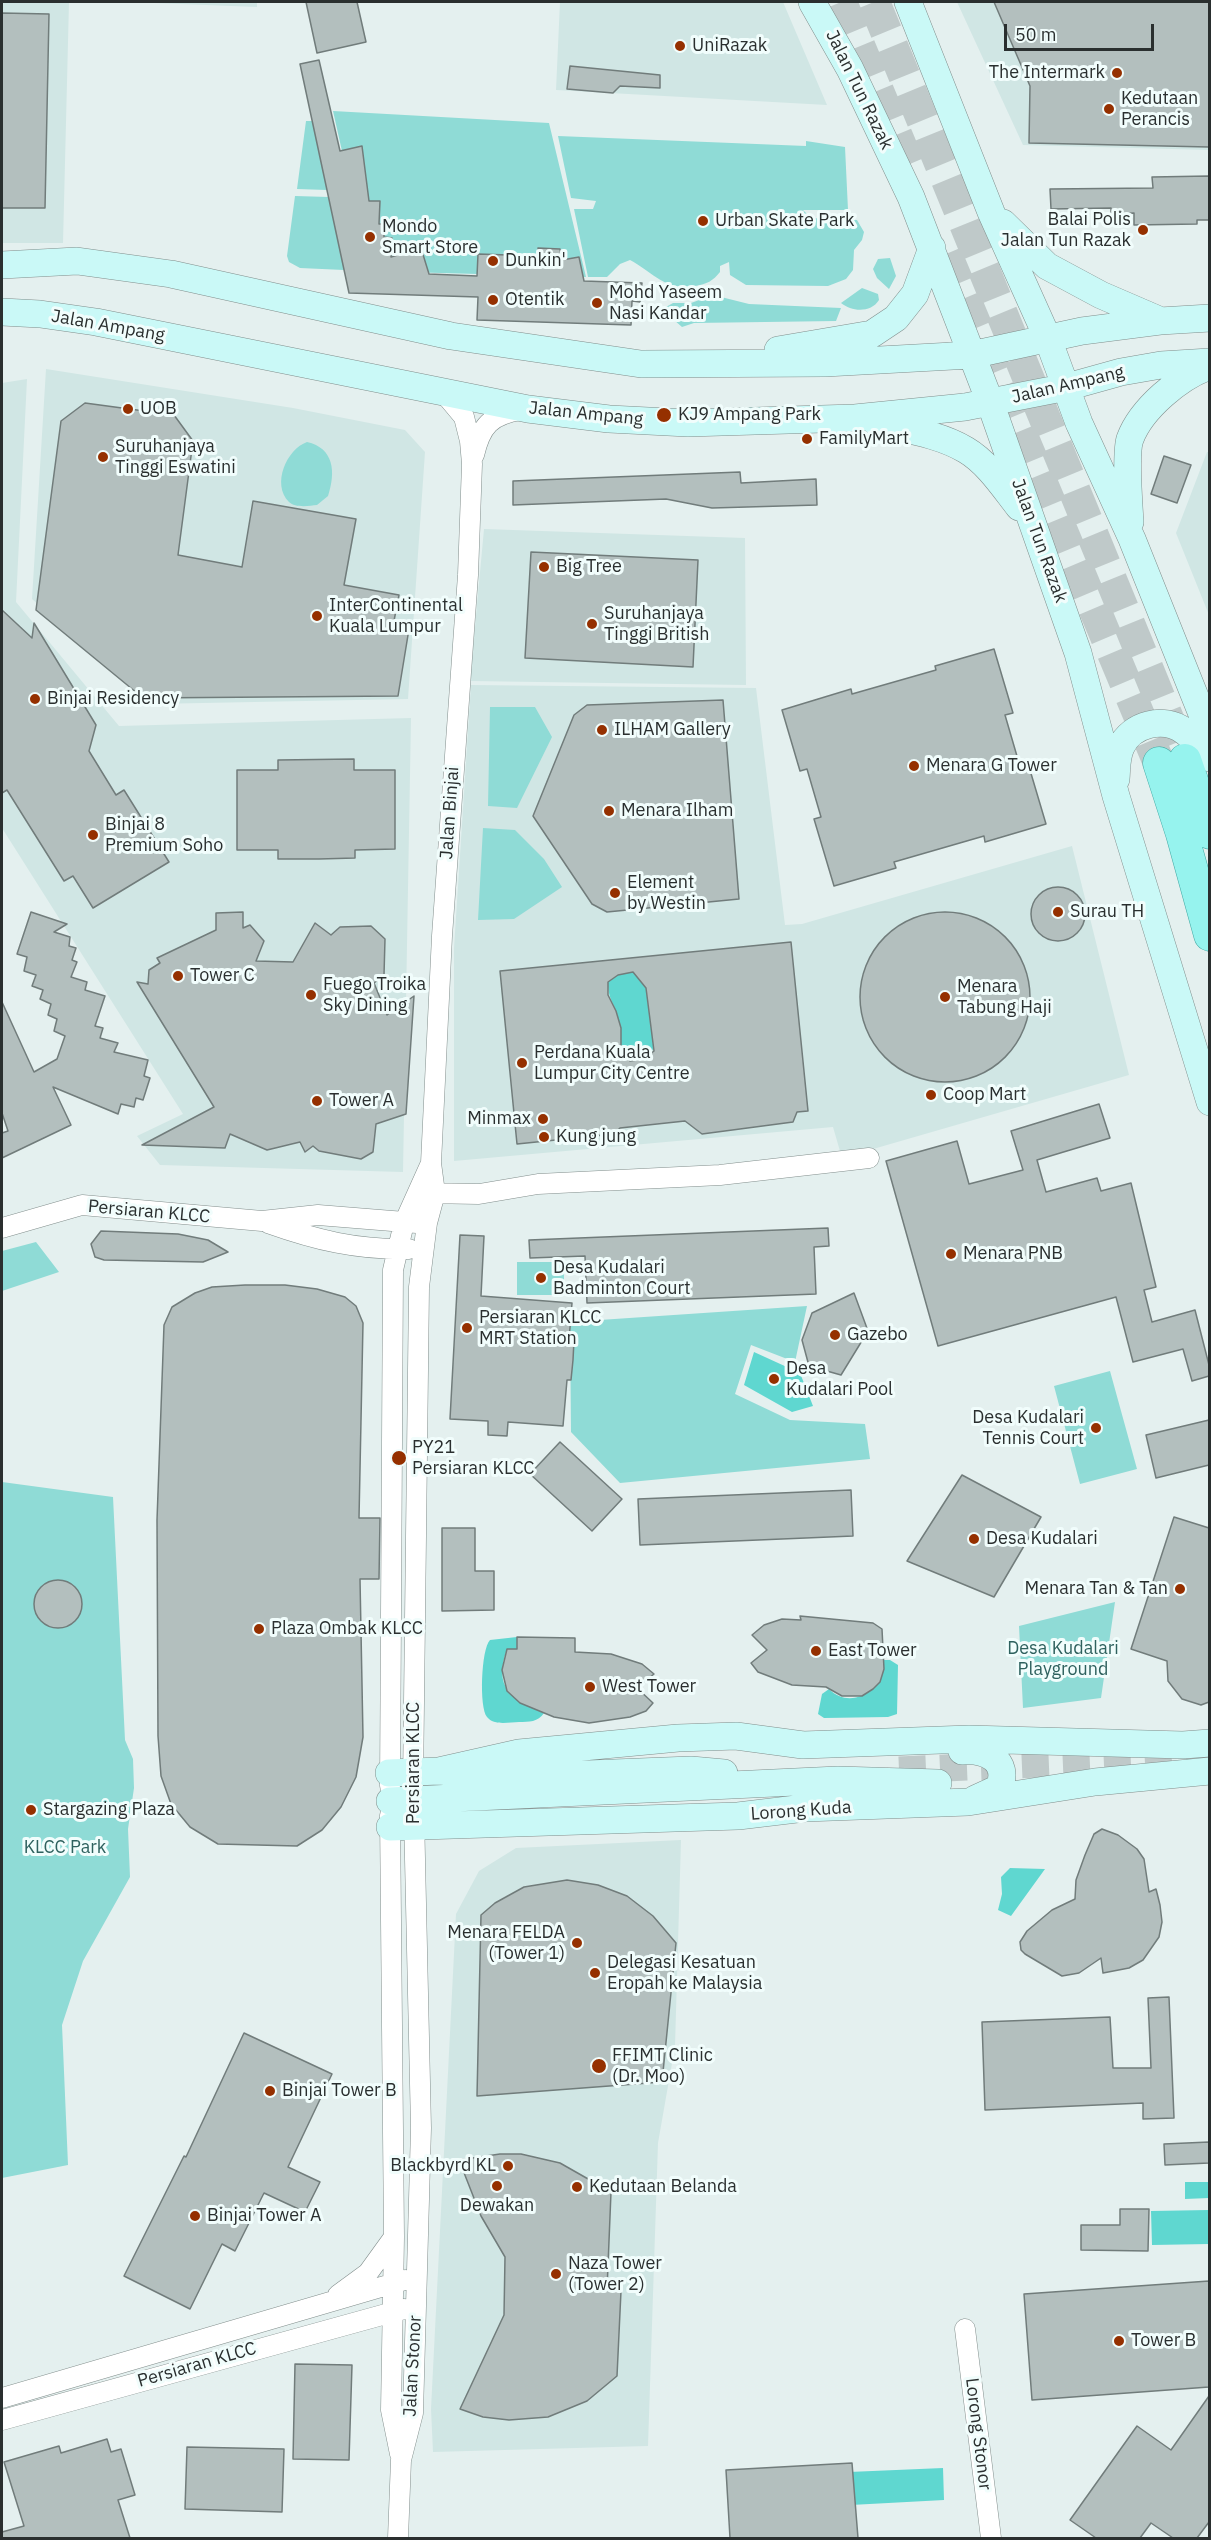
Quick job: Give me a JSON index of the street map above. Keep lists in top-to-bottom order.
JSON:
{
  "streets": {
    "main road": ["Jalan Tun Razak", "Jalan Ampang", "Lorong Kuda"],
    "street": [
      "Jalan Binjai",
      "Persiaran KLCC",
      "Jalan Stonor",
      "Lorong Stonor"
    ]
  },
  "crossings": [
    ["Jalan Tun Razak", "Jalan Ampang"],
    ["Jalan Ampang", "Jalan Binjai"],
    ["Jalan Binjai", "Persiaran KLCC"],
    ["Persiaran KLCC", "Lorong Kuda"],
    ["Persiaran KLCC", "Jalan Stonor"]
  ],
  "parks": ["Desa Kudalari Playground", "KLCC Park"],
  "places": [
    "UniRazak",
    "The Intermark",
    "Kedutaan Perancis",
    "Urban Skate Park",
    "Balai Polis Jalan Tun Razak",
    "Mondo Smart Store",
    "Dunkin'",
    "Otentik",
    "Mohd Yaseem Nasi Kandar",
    "UOB",
    "KJ9 Ampang Park",
    "FamilyMart",
    "Suruhanjaya Tinggi Eswatini",
    "Big Tree",
    "InterContinental Kuala Lumpur",
    "Suruhanjaya Tinggi British",
    "Binjai Residency",
    "ILHAM Gallery",
    "Menara G Tower",
    "Menara Ilham",
    "Binjai 8 Premium Soho",
    "Element by Westin",
    "Surau TH",
    "Tower C",
    "Fuego Troika Sky Dining",
    "Menara Tabung Haji",
    "Perdana Kuala Lumpur City Centre",
    "Coop Mart",
    "Tower A",
    "Minmax",
    "Kung jung",
    "Menara PNB",
    "Desa Kudalari Badminton Court",
    "Persiaran KLCC MRT Station",
    "Gazebo",
    "Desa Kudalari Pool",
    "Desa Kudalari Tennis Court",
    "PY21 Persiaran KLCC",
    "Desa Kudalari",
    "Menara Tan & Tan",
    "Plaza Ombak KLCC",
    "East Tower",
    "West Tower",
    "Stargazing Plaza",
    "Menara FELDA (Tower 1)",
    "Delegasi Kesatuan Eropah ke Malaysia",
    "FFIMT Clinic (Dr. Moo)",
    "Binjai Tower B",
    "Blackbyrd KL",
    "Dewakan",
    "Kedutaan Belanda",
    "Binjai Tower A",
    "Naza Tower (Tower 2)",
    "Tower B"
  ],
  "scale_bar": "50 m"
}
